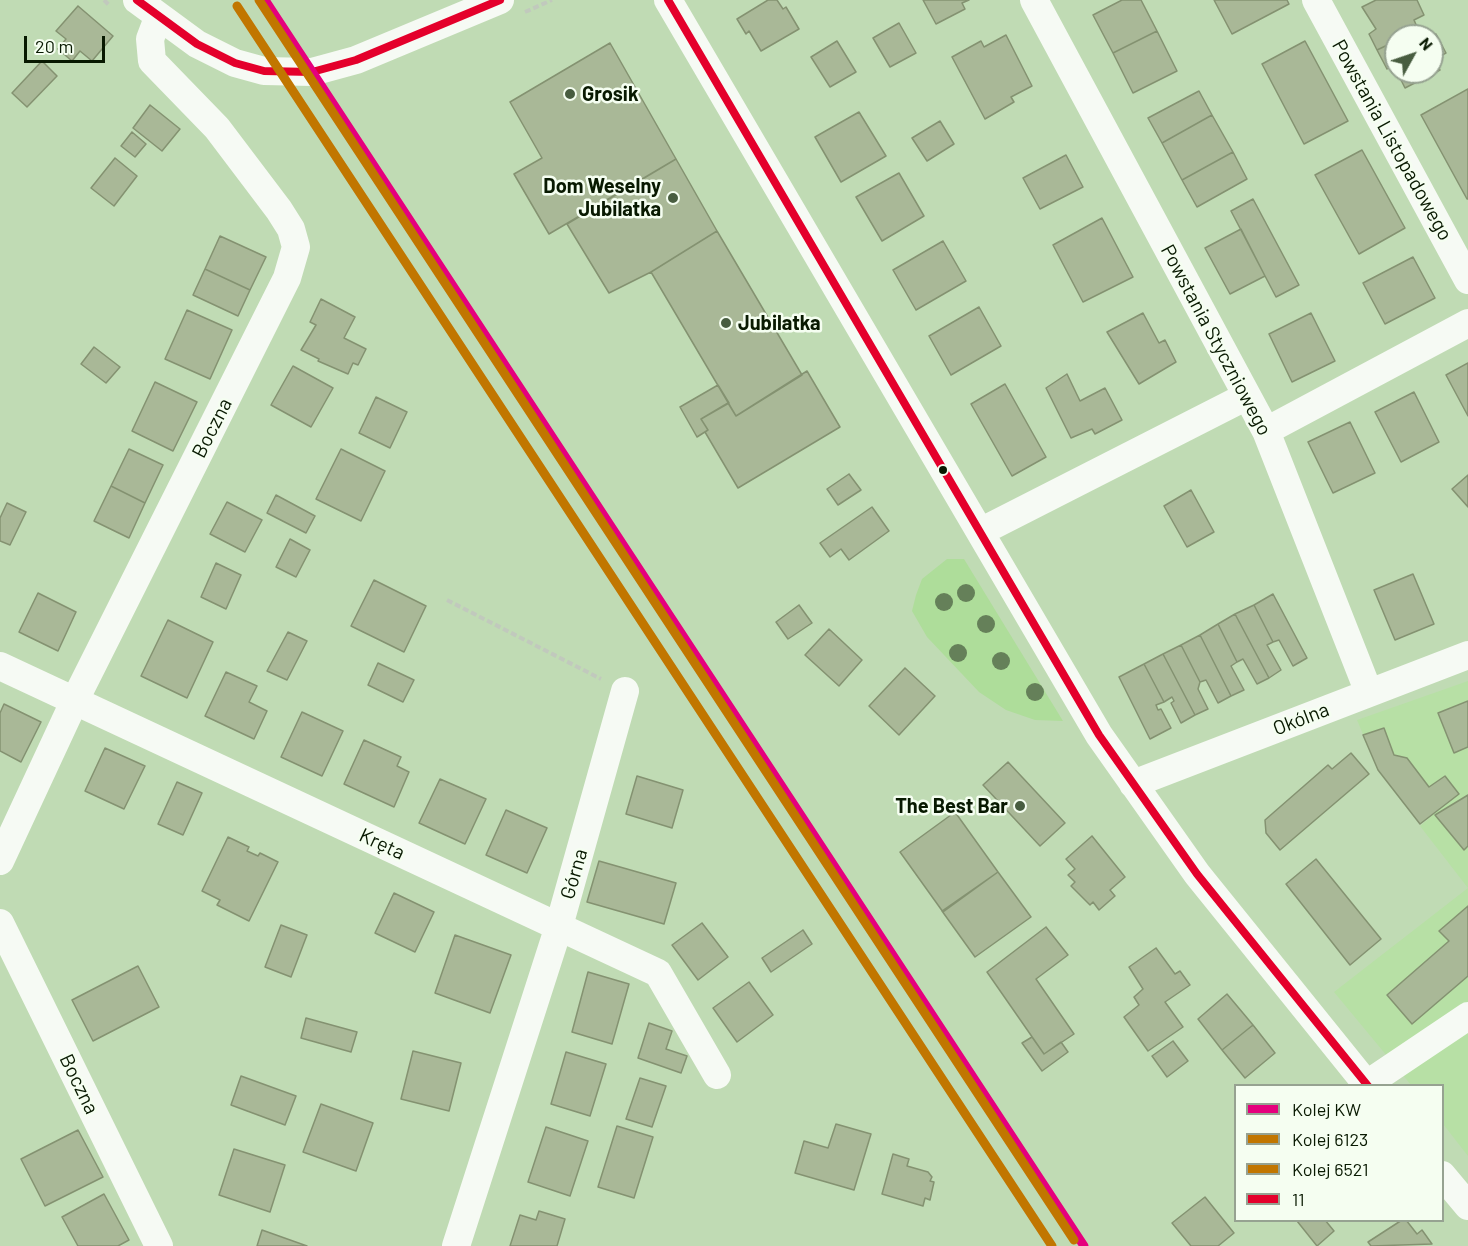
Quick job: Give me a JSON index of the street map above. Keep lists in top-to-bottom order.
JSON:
{
  "streets": {
    "street": [
      "Powstania Listopadowego",
      "Powstania Styczniowego",
      "Boczna",
      "Okólna",
      "Kręta",
      "Górna"
    ]
  },
  "crossings": [
    ["Powstania Styczniowego", "Okólna"],
    ["Boczna", "Kręta"],
    ["Kręta", "Górna"]
  ],
  "places": [
    "Grosik",
    "Dom Weselny Jubilatka",
    "Jubilatka",
    "The Best Bar"
  ],
  "lines": [
    "rail line KW",
    "rail line 6521",
    "transit line 11",
    "rail line 6123"
  ],
  "legend": [
    "Kolej KW",
    "Kolej 6123",
    "Kolej 6521",
    "11"
  ],
  "scale_bar": "20 m",
  "north": "top right"
}
